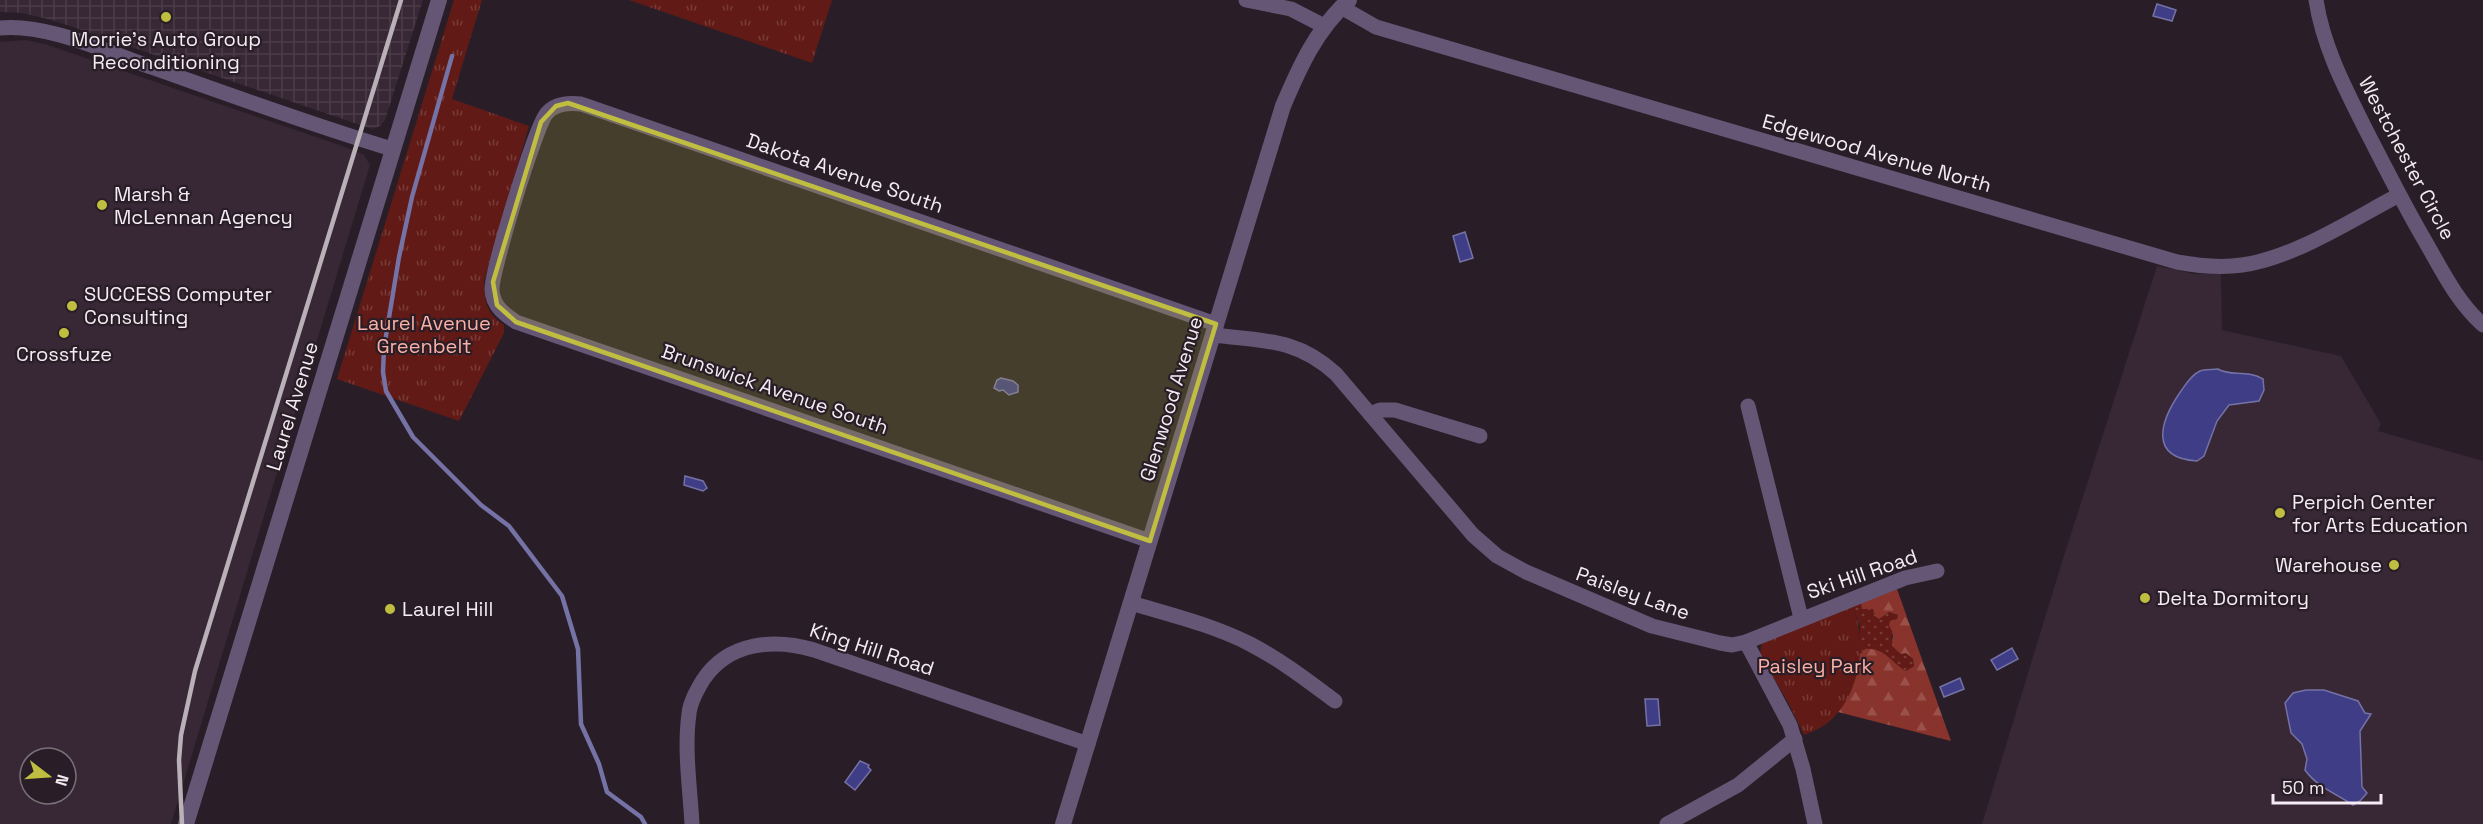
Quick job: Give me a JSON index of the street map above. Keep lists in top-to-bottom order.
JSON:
{
  "streets": {
    "street": [
      "Edgewood Avenue North",
      "Westchester Circle",
      "Dakota Avenue South",
      "Brunswick Avenue South",
      "Glenwood Avenue",
      "Laurel Avenue",
      "Ski Hill Road",
      "Paisley Lane",
      "King Hill Road"
    ]
  },
  "crossings": [
    ["Edgewood Avenue North", "Westchester Circle"],
    ["Edgewood Avenue North", "Glenwood Avenue"],
    ["Dakota Avenue South", "Brunswick Avenue South"],
    ["Dakota Avenue South", "Glenwood Avenue"],
    ["Dakota Avenue South", "Paisley Lane"],
    ["Brunswick Avenue South", "Glenwood Avenue"],
    ["Glenwood Avenue", "Paisley Lane"],
    ["Glenwood Avenue", "King Hill Road"],
    ["Ski Hill Road", "Paisley Lane"]
  ],
  "parks": ["Laurel Avenue Greenbelt", "Paisley Park"],
  "places": [
    "Morrie's Auto Group Reconditioning",
    "Marsh & McLennan Agency",
    "SUCCESS Computer Consulting",
    "Crossfuze",
    "Perpich Center for Arts Education",
    "Warehouse",
    "Delta Dormitory",
    "Laurel Hill"
  ],
  "scale_bar": "50 m",
  "north": "right"
}
